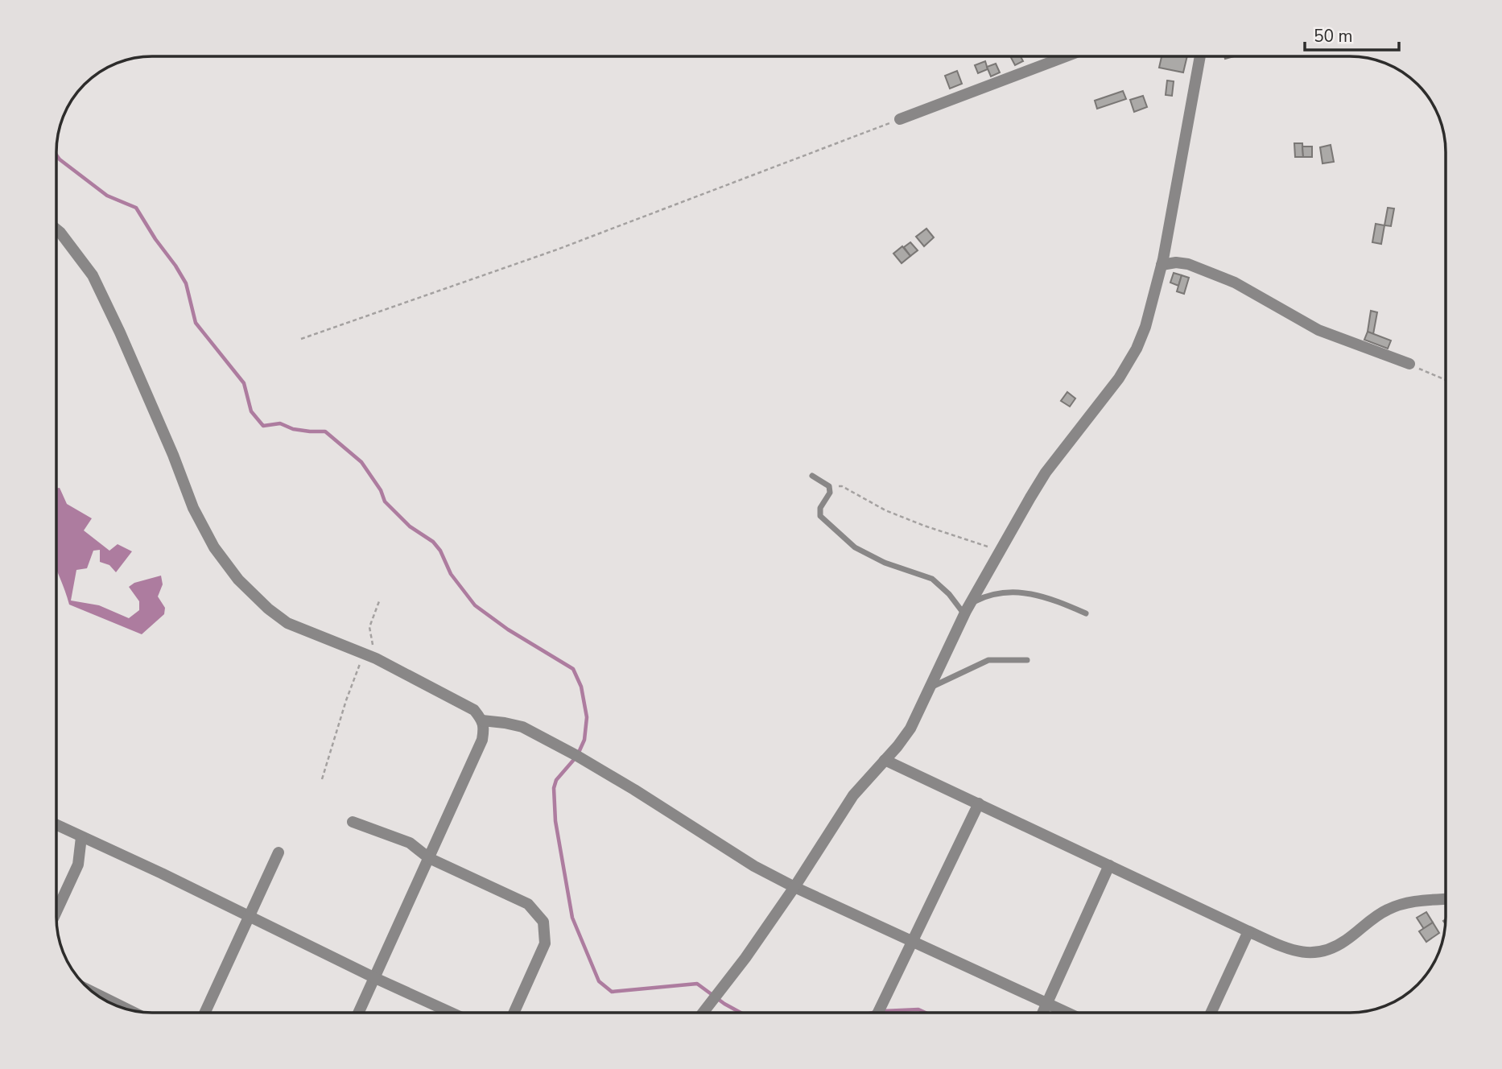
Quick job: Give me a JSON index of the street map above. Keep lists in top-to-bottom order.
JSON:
{
  "scale_bar": "50 m"
}
